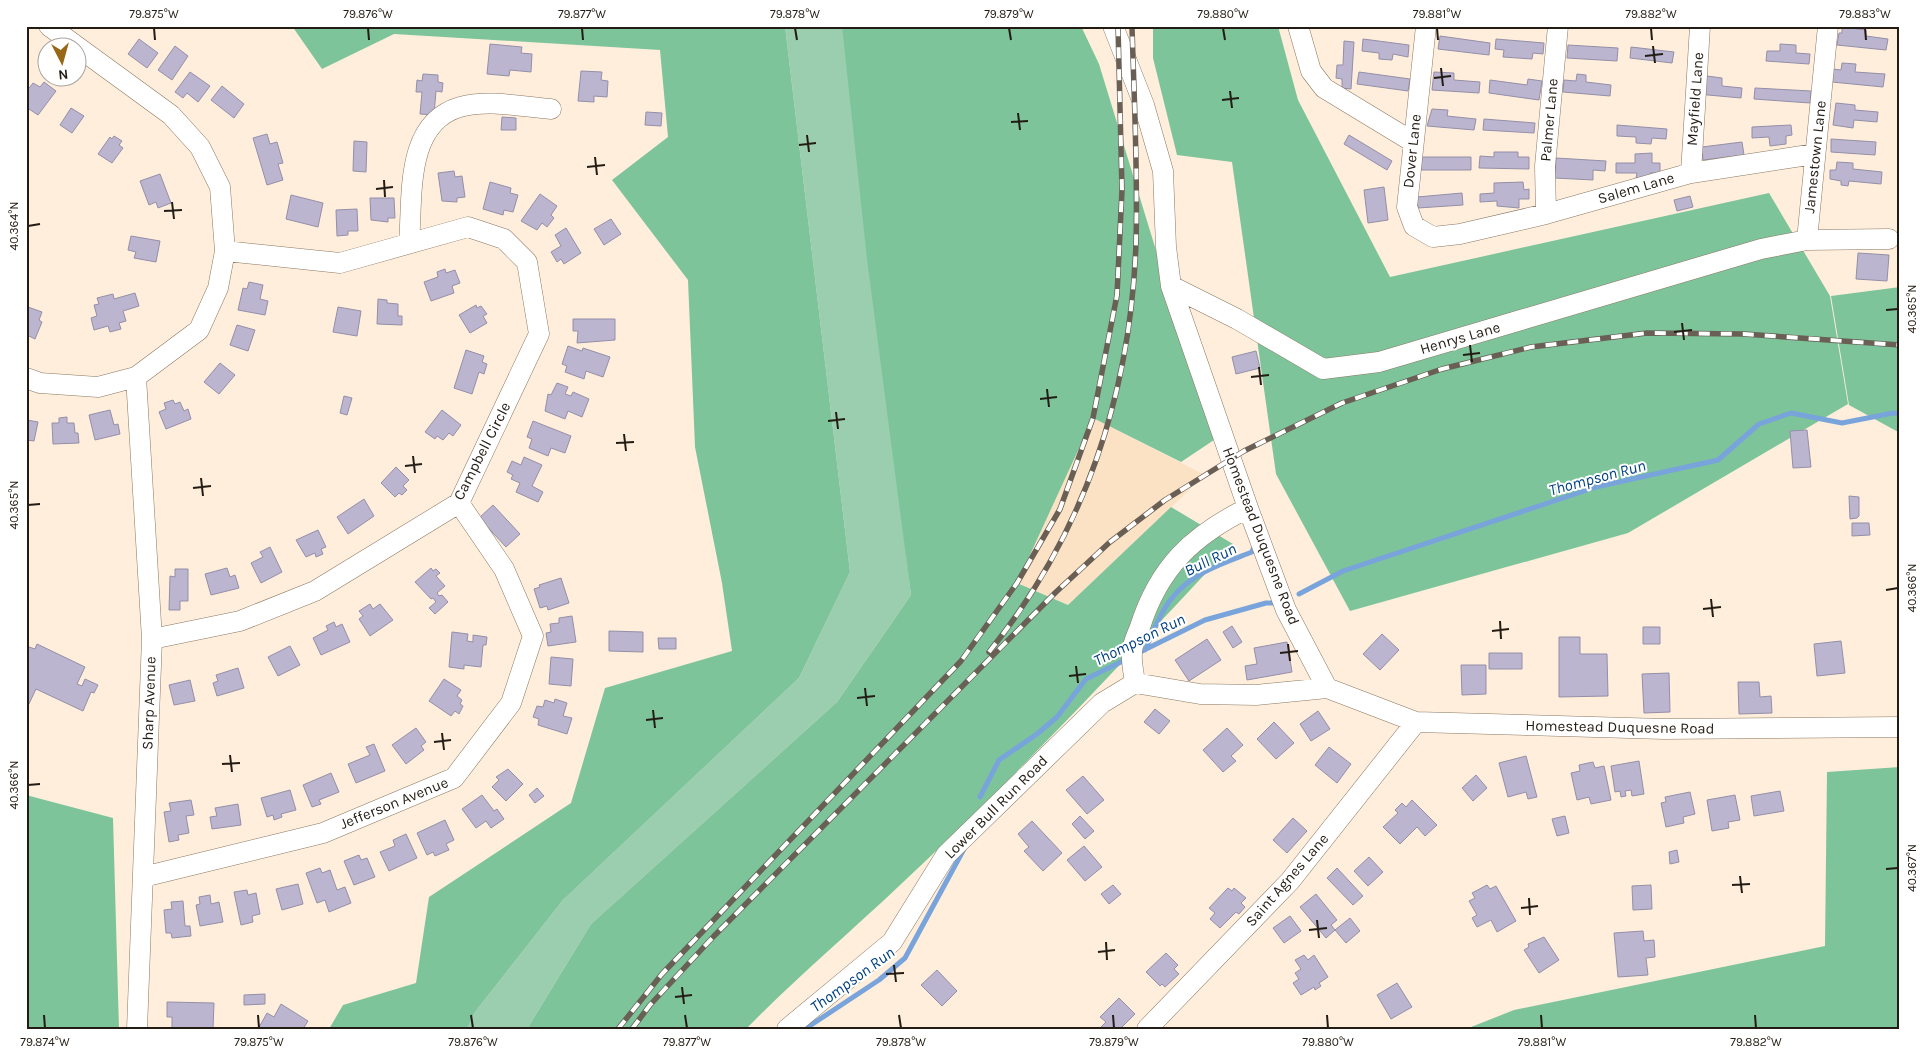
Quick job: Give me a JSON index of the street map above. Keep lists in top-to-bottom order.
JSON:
{
  "streets": {
    "street": [
      "Mayfield Lane",
      "Palmer Lane",
      "Dover Lane",
      "Jamestown Lane",
      "Salem Lane",
      "Henrys Lane",
      "Campbell Circle",
      "Homestead Duquesne Road",
      "Sharp Avenue",
      "Jefferson Avenue",
      "Lower Bull Run Road",
      "Saint Agnes Lane"
    ]
  },
  "crossings": [
    ["Mayfield Lane", "Salem Lane"],
    ["Palmer Lane", "Salem Lane"],
    ["Dover Lane", "Salem Lane"],
    ["Jamestown Lane", "Salem Lane"],
    ["Jamestown Lane", "Henrys Lane"],
    ["Henrys Lane", "Homestead Duquesne Road"],
    ["Campbell Circle", "Sharp Avenue"],
    ["Campbell Circle", "Jefferson Avenue"],
    ["Homestead Duquesne Road", "Saint Agnes Lane"],
    ["Sharp Avenue", "Jefferson Avenue"]
  ],
  "water": ["Thompson Run", "Bull Run"],
  "north": "bottom",
  "coordinates": [
    "79.875°W",
    "79.876°W",
    "79.877°W",
    "79.878°W",
    "79.879°W",
    "79.880°W",
    "79.881°W",
    "79.882°W",
    "79.883°W",
    "40.364°N",
    "40.365°N",
    "40.366°N",
    "40.367°N",
    "79.874°W"
  ]
}
